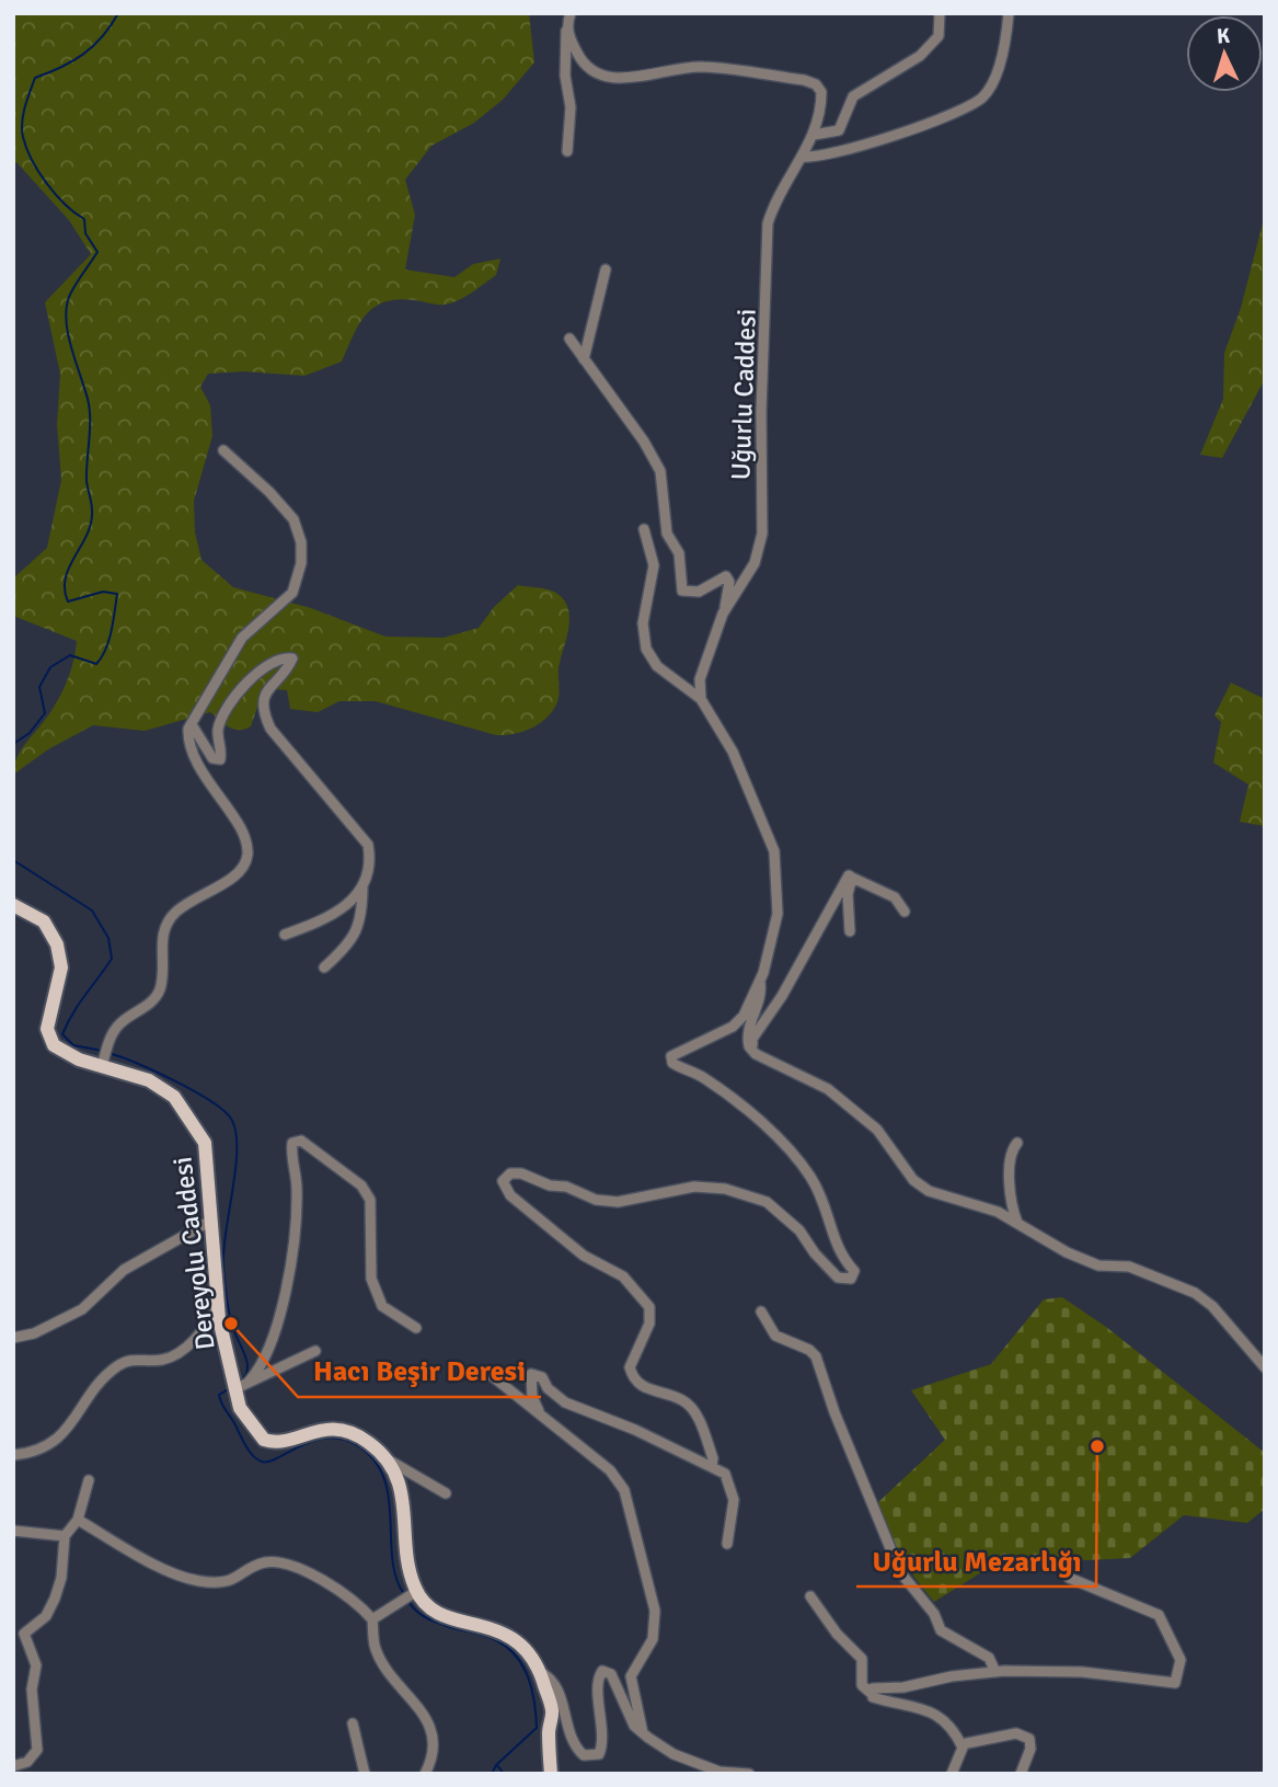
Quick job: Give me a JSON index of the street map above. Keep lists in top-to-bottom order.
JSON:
{
  "streets": {
    "main road": ["Dereyolu Caddesi"],
    "street": ["Uğurlu Caddesi"]
  },
  "places": ["Hacı Beşir Deresi", "Uğurlu Mezarlığı"],
  "north": "top"
}
